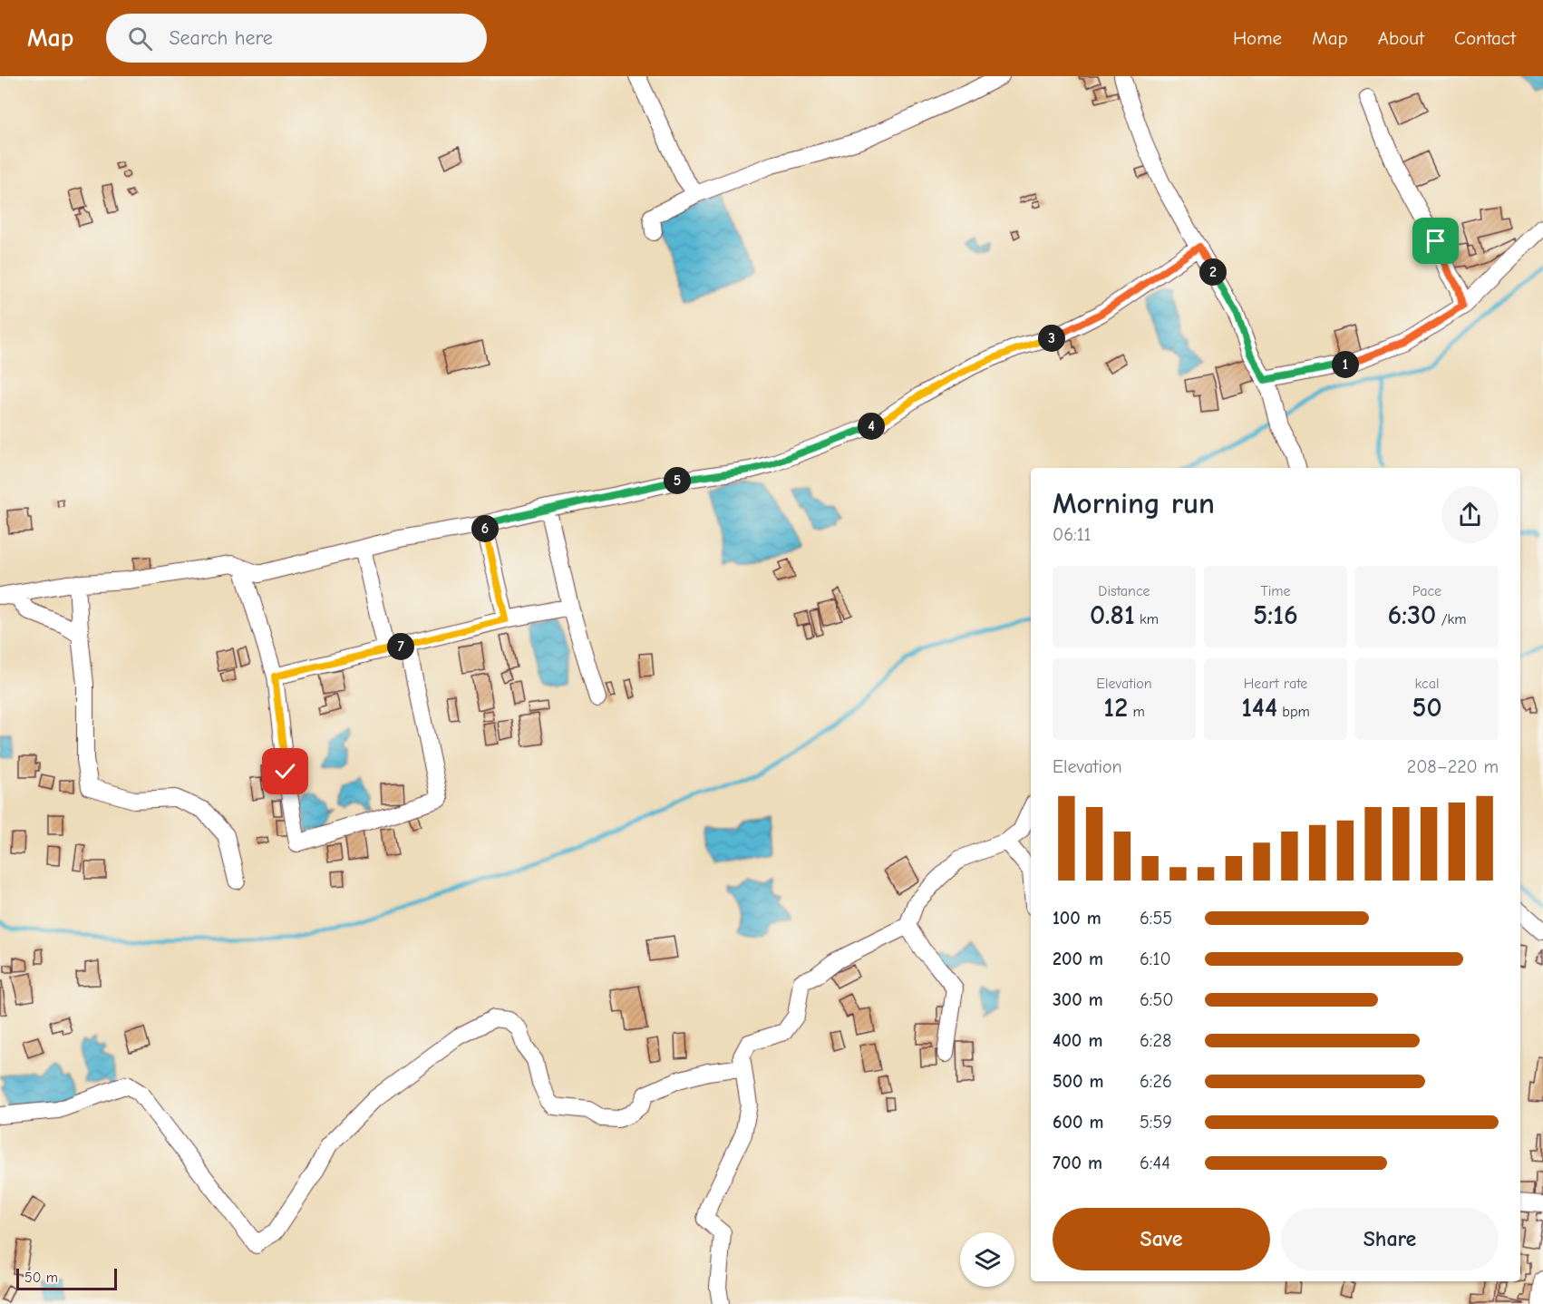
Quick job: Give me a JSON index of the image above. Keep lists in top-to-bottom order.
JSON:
{
  "scale_bar": "50 m",
  "page": {
    "header": "Map",
    "search": "Search here",
    "nav": [
      "Home",
      "Map",
      "About",
      "Contact"
    ],
    "pins": [
      "2",
      "3",
      "1",
      "4",
      "5",
      "6",
      "7"
    ],
    "heading": ["Morning run", "06:11"],
    "stats": [
      ["Distance", "0.81 km"],
      ["Time", "5:16"],
      ["Pace", "6:30 /km"],
      ["Elevation", "12 m"],
      ["Heart rate", "144 bpm"],
      ["kcal", "50"]
    ],
    "chart": ["Elevation", "208–220 m"],
    "list": [
      {
        "name": "100 m",
        "note": "6:55"
      },
      {
        "name": "200 m",
        "note": "6:10"
      },
      {
        "name": "300 m",
        "note": "6:50"
      },
      {
        "name": "400 m",
        "note": "6:28"
      },
      {
        "name": "500 m",
        "note": "6:26"
      },
      {
        "name": "600 m",
        "note": "5:59"
      },
      {
        "name": "700 m",
        "note": "6:44"
      }
    ],
    "buttons": ["Save", "Share"],
    "scale": "50 m"
  }
}
